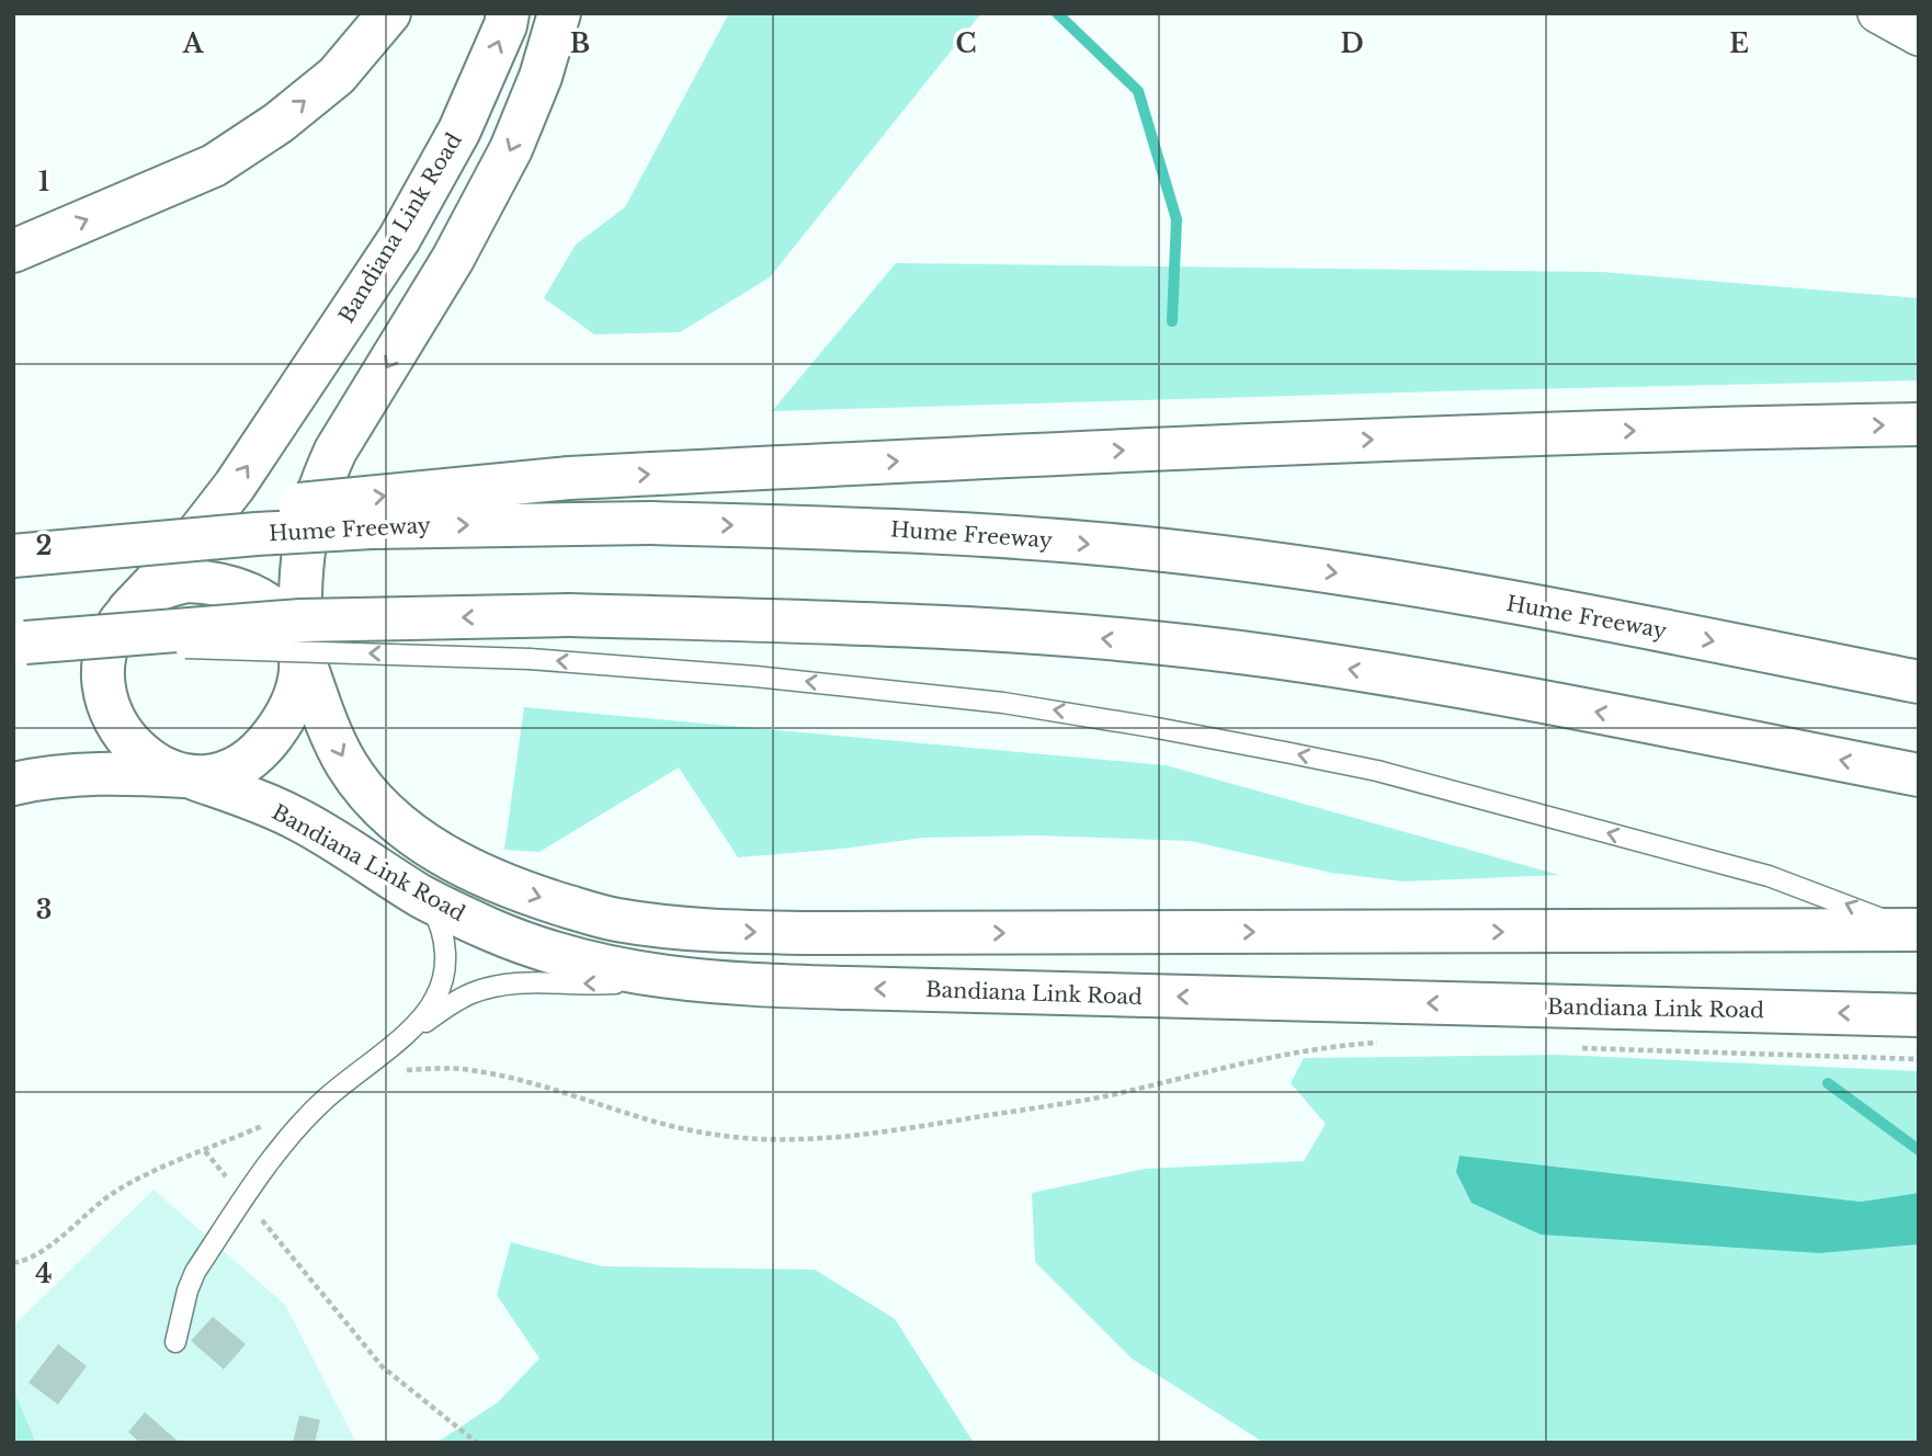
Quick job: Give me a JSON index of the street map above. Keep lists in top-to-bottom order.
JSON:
{
  "streets": {
    "main road": ["Bandiana Link Road", "Hume Freeway"]
  },
  "grid": {
    "columns": [
      "A",
      "B",
      "C",
      "D",
      "E"
    ],
    "rows": [
      "1",
      "2",
      "3",
      "4"
    ]
  }
}
